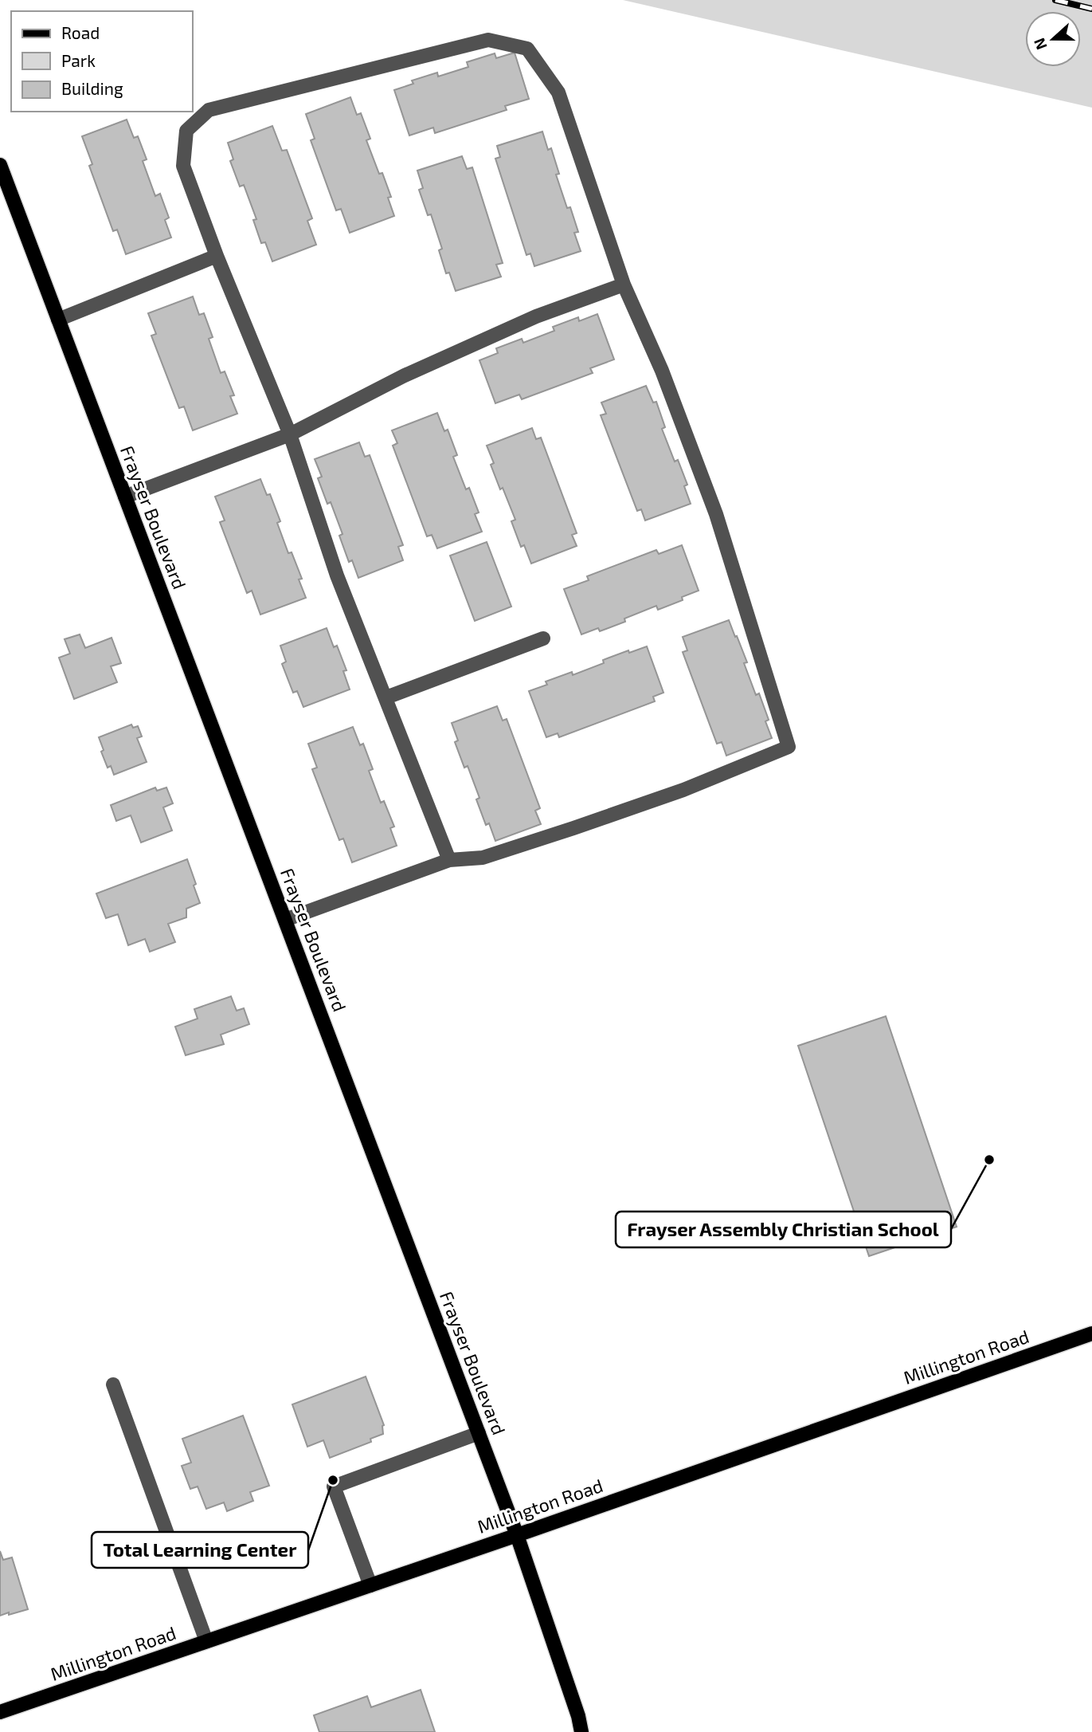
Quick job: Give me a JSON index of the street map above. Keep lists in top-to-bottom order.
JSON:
{
  "streets": {
    "main road": ["Frayser Boulevard", "Millington Road"]
  },
  "crossings": [
    ["Frayser Boulevard", "Millington Road"]
  ],
  "places": ["Frayser Assembly Christian School", "Total Learning Center"],
  "legend": ["Road", "Park", "Building"],
  "north": "left"
}
